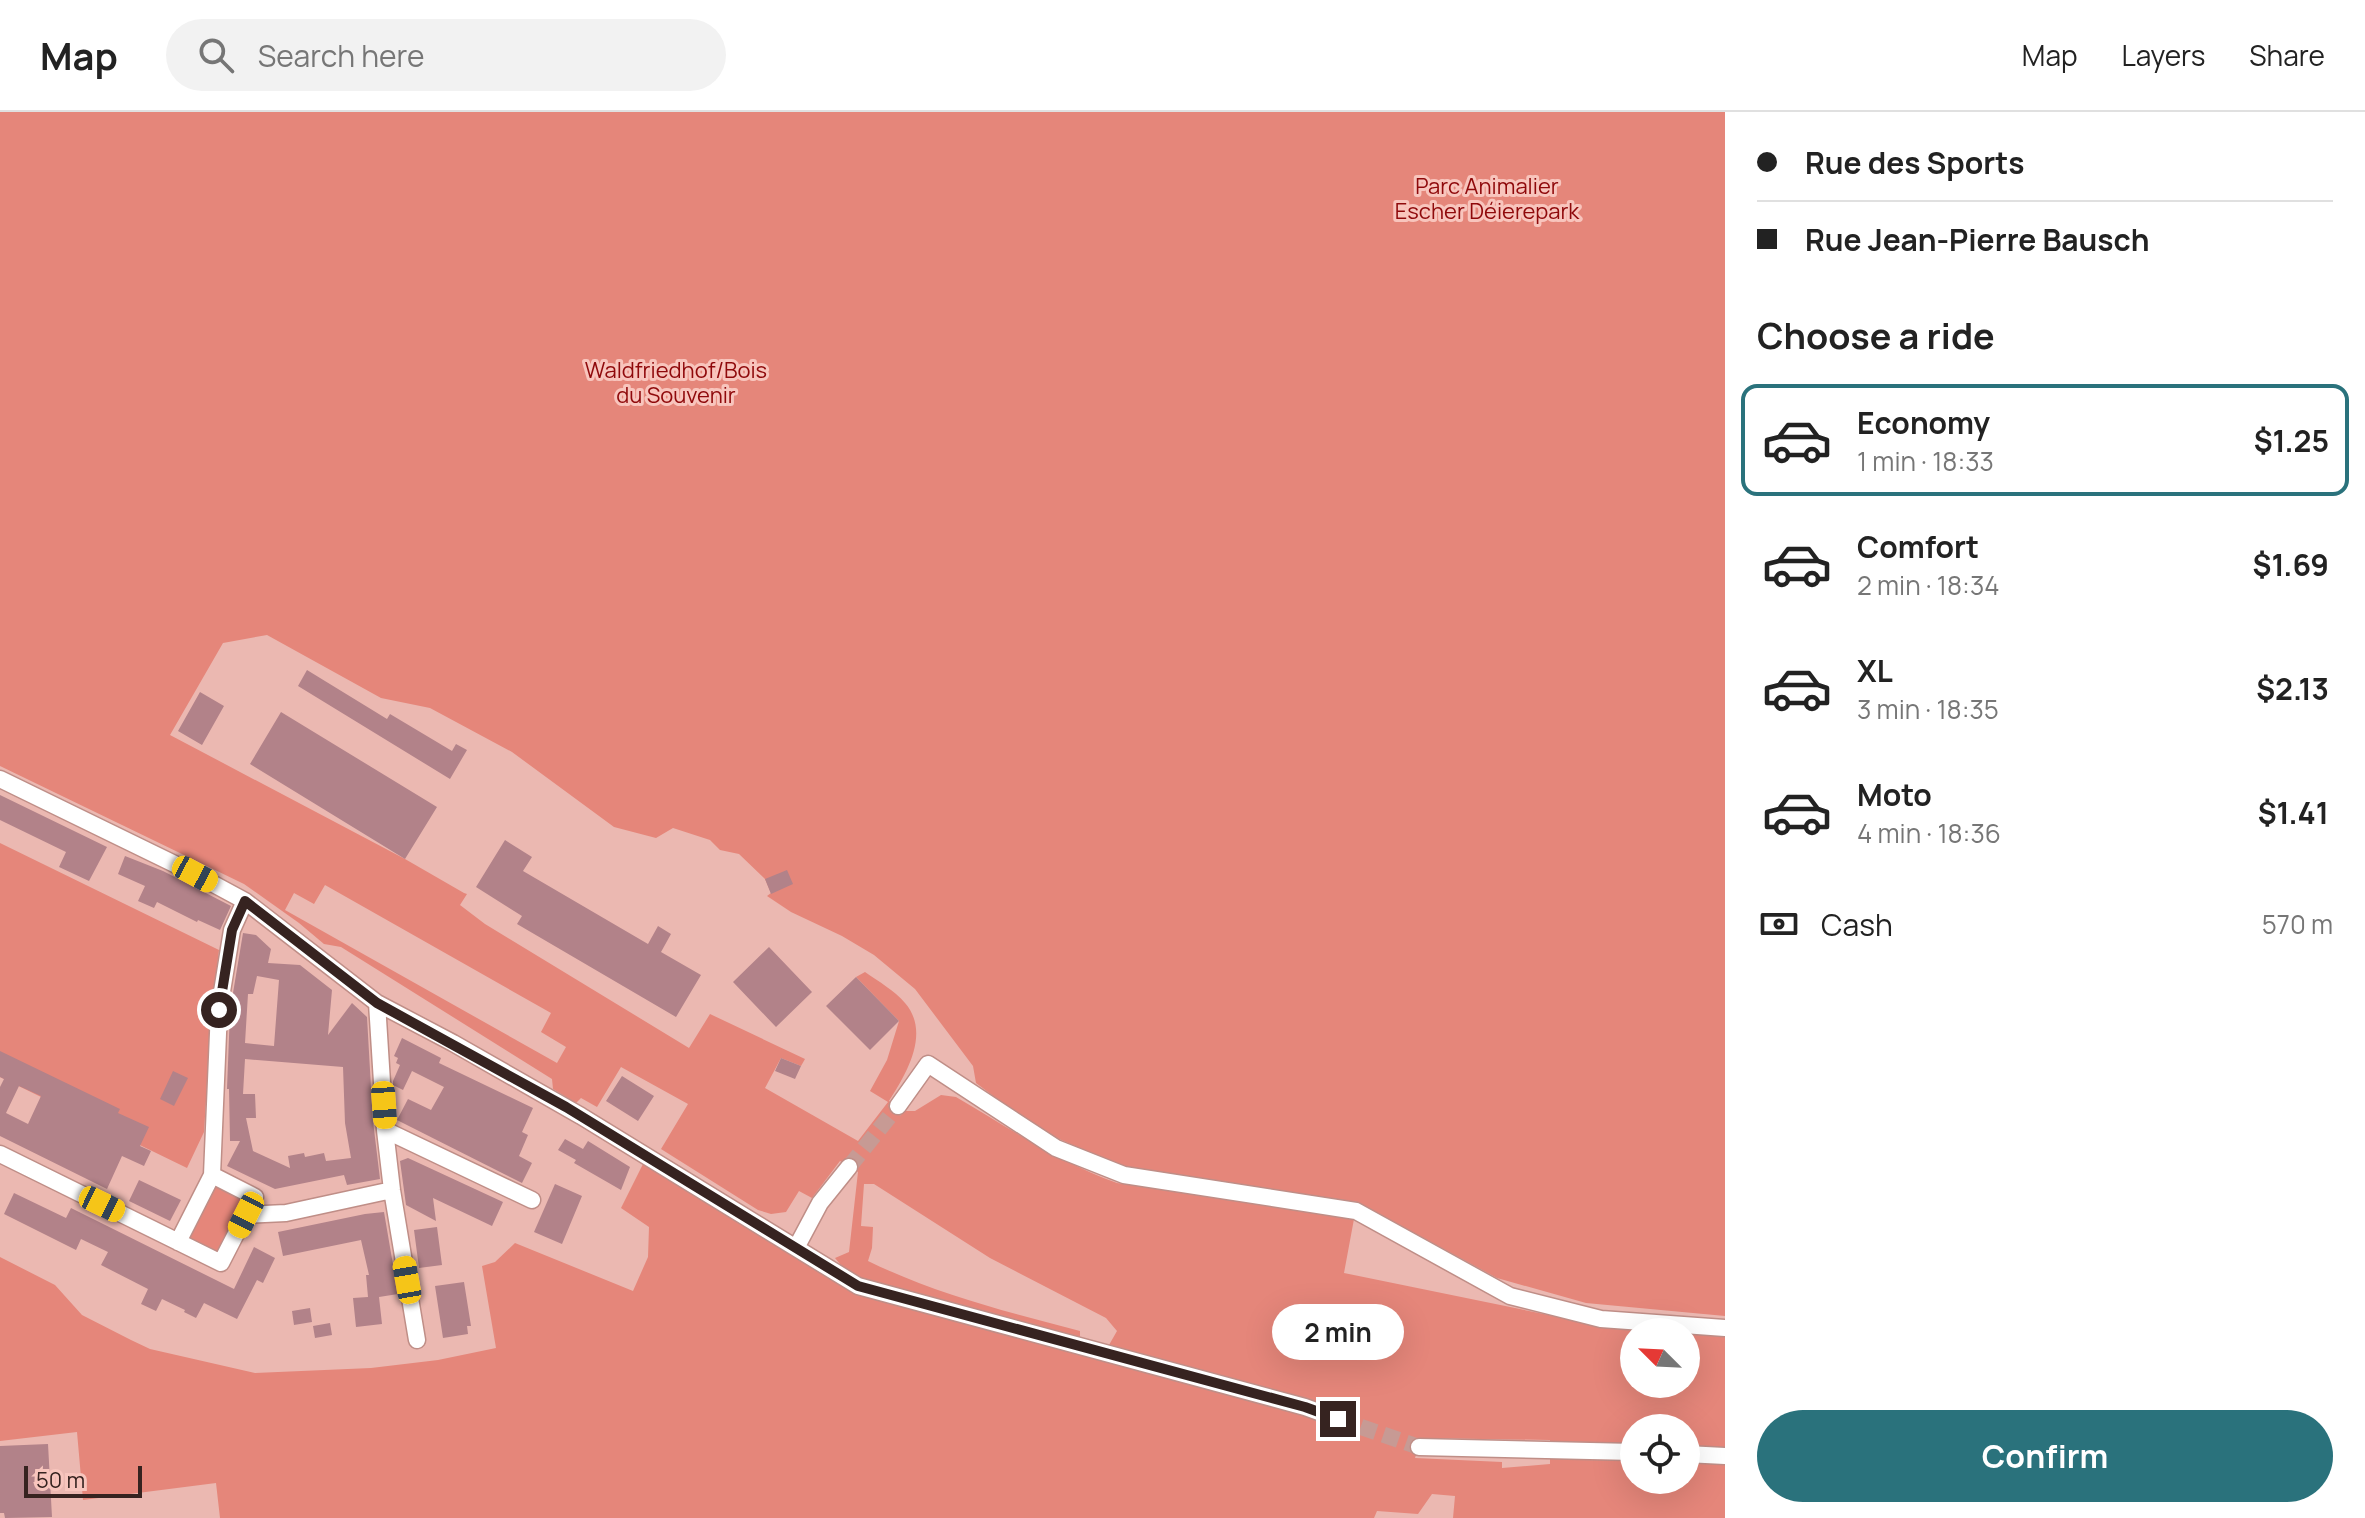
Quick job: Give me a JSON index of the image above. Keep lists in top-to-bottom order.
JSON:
{
  "parks": ["Parc Animalier Escher Déierepark", "Waldfriedhof/Bois du Souvenir"],
  "scale_bar": "50 m",
  "north": "top left",
  "page": {
    "header": "Map",
    "search": "Search here",
    "nav": ["Map", "Layers", "Share"],
    "banner": ["Rue des Sports", "Rue Jean-Pierre Bausch"],
    "heading": "Choose a ride",
    "list": [
      {
        "name": "Economy",
        "note": "1 min · 18:33",
        "value": "$1.25"
      },
      {
        "name": "Comfort",
        "note": "2 min · 18:34",
        "value": "$1.69"
      },
      {
        "name": "XL",
        "note": "3 min · 18:35",
        "value": "$2.13"
      },
      {
        "name": "Moto",
        "note": "4 min · 18:36",
        "value": "$1.41"
      }
    ],
    "pay": ["Cash", "570 m"],
    "bubble": "2 min",
    "buttons": "Confirm",
    "scale": "50 m"
  }
}
